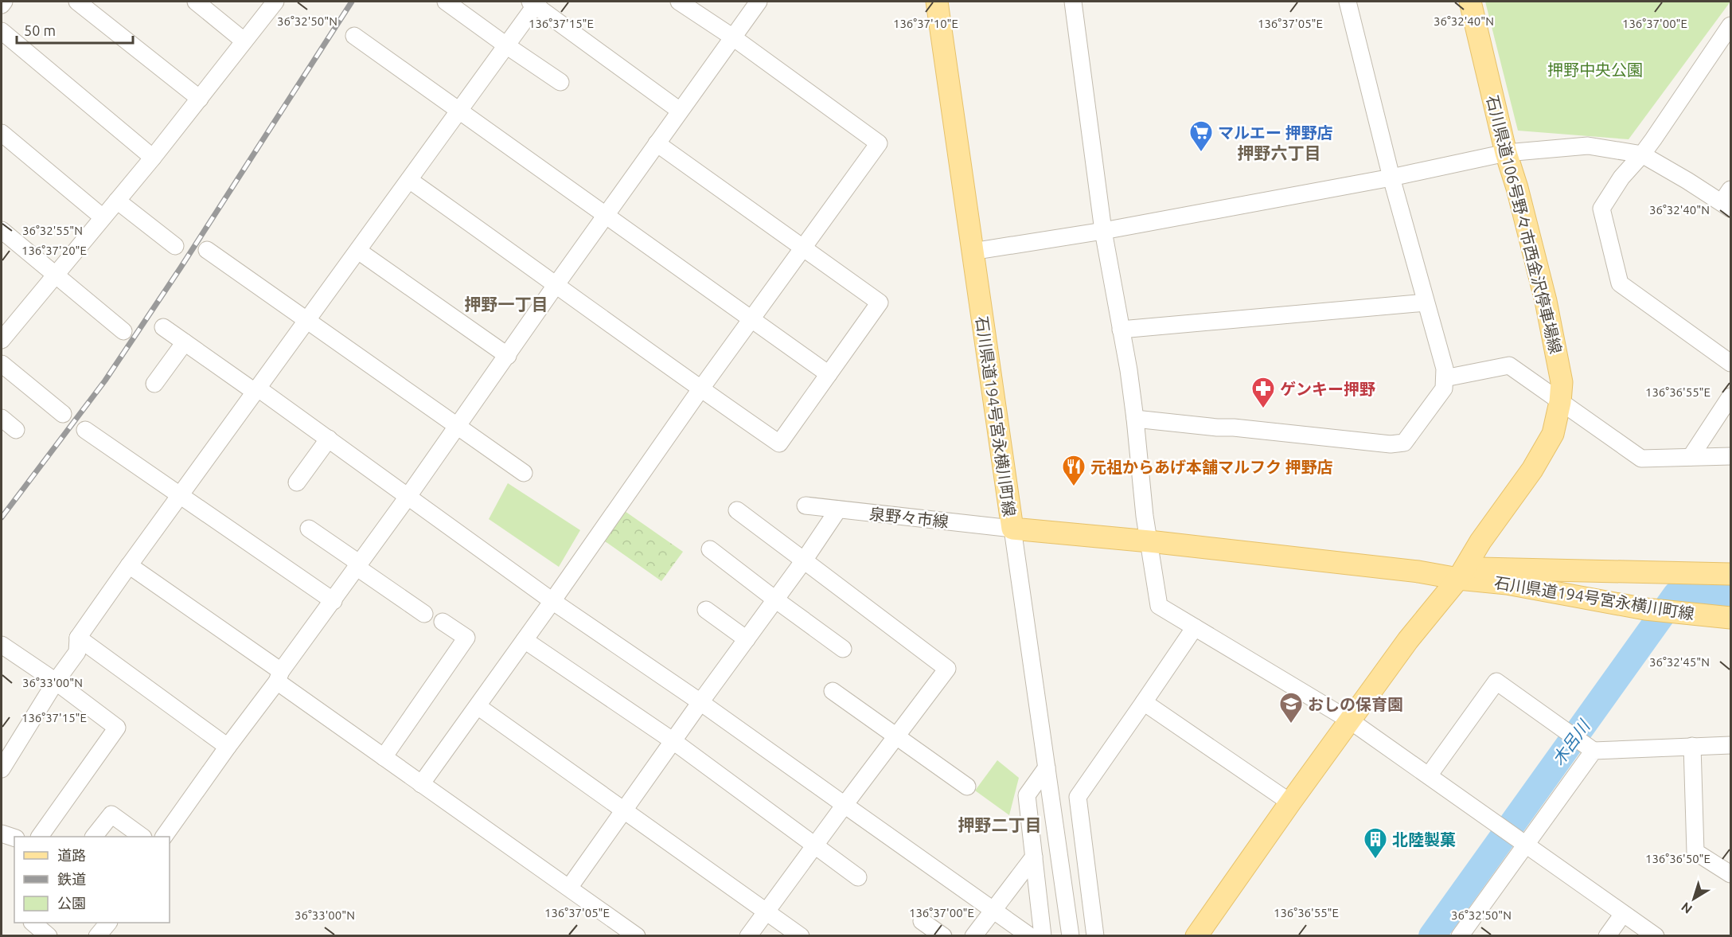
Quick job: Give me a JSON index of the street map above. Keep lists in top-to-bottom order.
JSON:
{
  "streets": {
    "main road": ["石川県道106号野々市西金沢停車場線", "石川県道194号宮永横川町線"],
    "street": ["泉野々市線"]
  },
  "crossings": [
    ["石川県道106号野々市西金沢停車場線", "石川県道194号宮永横川町線"],
    ["石川県道194号宮永横川町線", "泉野々市線"]
  ],
  "districts": ["押野六丁目", "押野一丁目", "押野二丁目"],
  "water": ["木呂川"],
  "parks": ["押野中央公園"],
  "places": {
    "supermarket": ["マルエー 押野店"],
    "pharmacy": ["ゲンキー押野"],
    "restaurant": ["元祖からあげ本舗マルフク 押野店"],
    "school or university": ["おしの保育園"],
    "building": ["北陸製菓"]
  },
  "legend": ["道路", "鉄道", "公園"],
  "scale_bar": "50 m",
  "north": "bottom left",
  "coordinates": [
    "36°32'40\"N",
    "36°32'50\"N",
    "136°37'10\"E",
    "136°37'15\"E",
    "136°37'05\"E",
    "136°37'00\"E",
    "36°32'55\"N",
    "136°37'20\"E",
    "136°36'55\"E",
    "36°32'45\"N",
    "36°33'00\"N",
    "136°36'50\"E"
  ]
}
